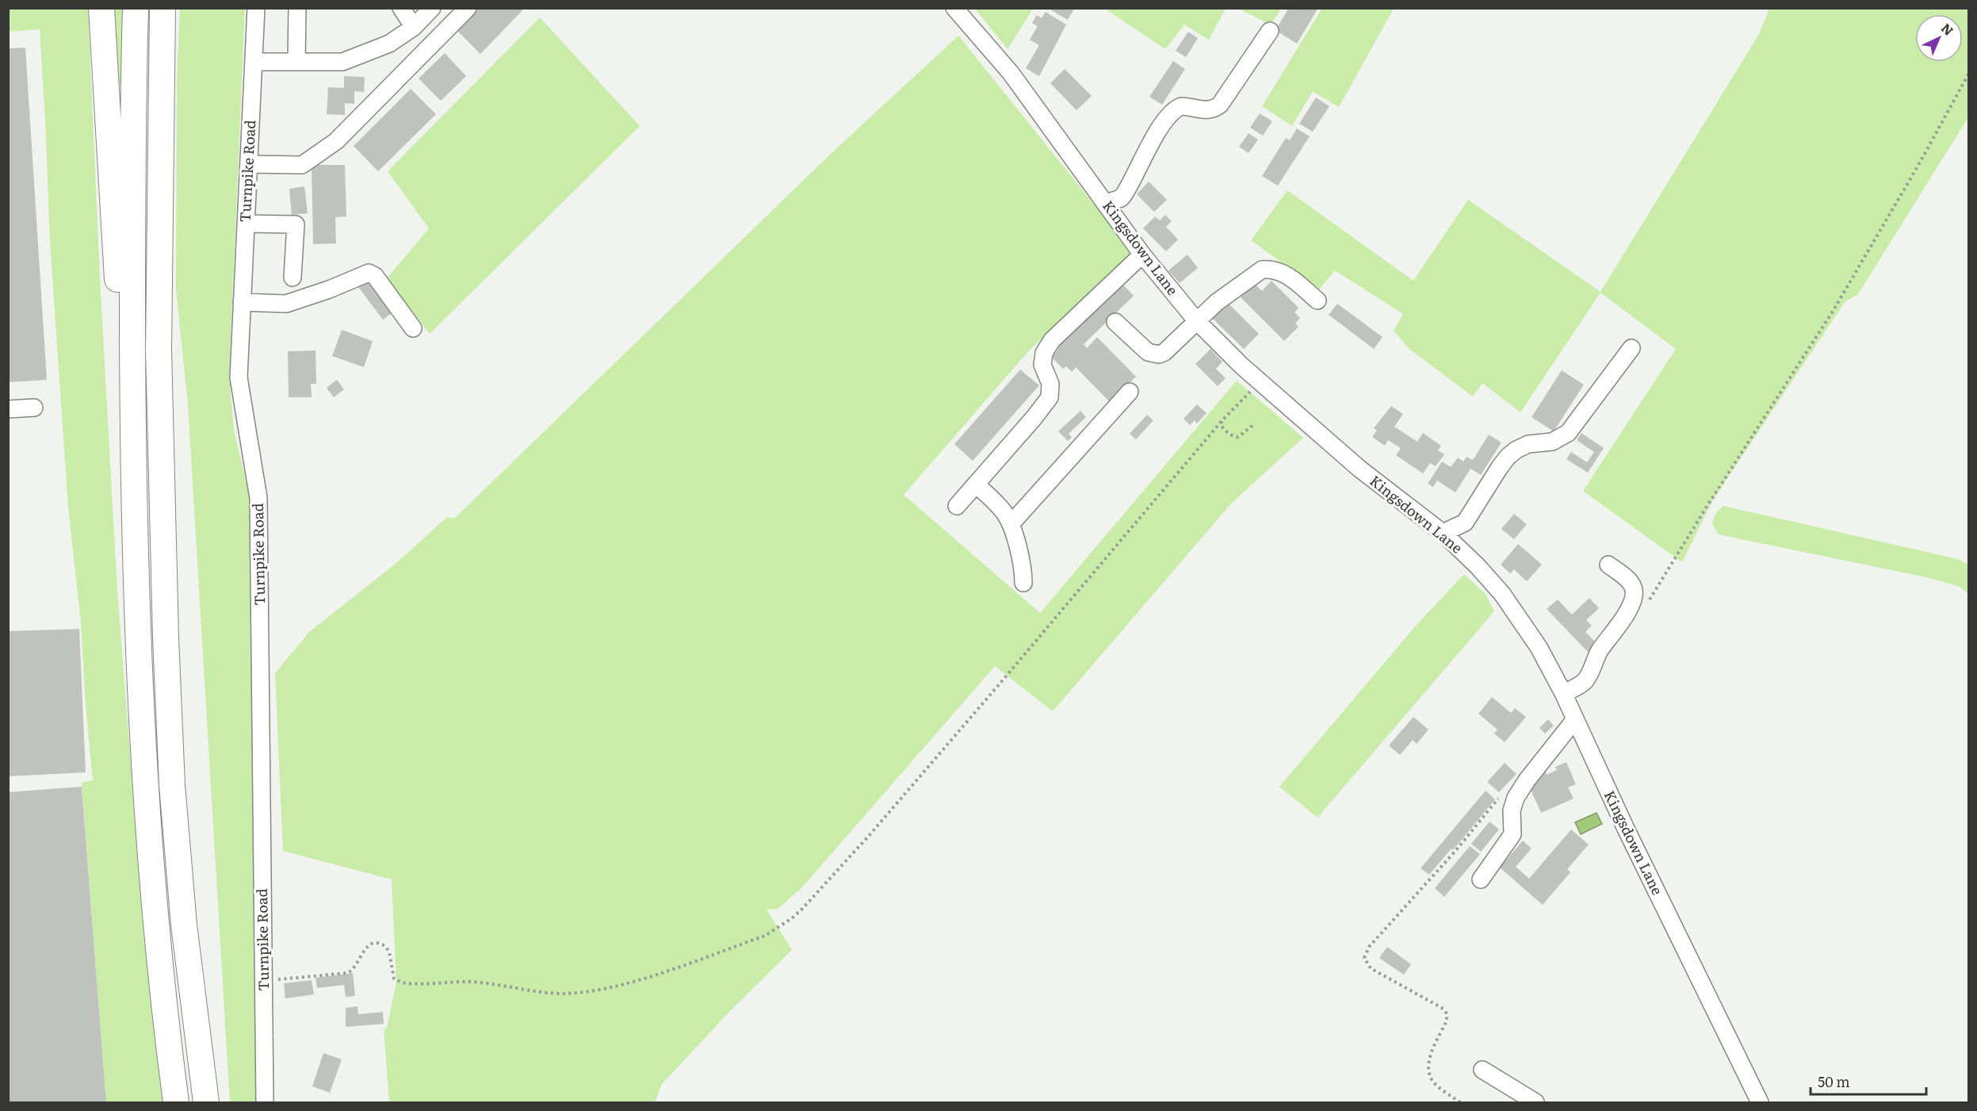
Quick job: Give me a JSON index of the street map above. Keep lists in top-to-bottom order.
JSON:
{
  "streets": {
    "street": ["Turnpike Road", "Kingsdown Lane"]
  },
  "scale_bar": "50 m",
  "north": "top right"
}
